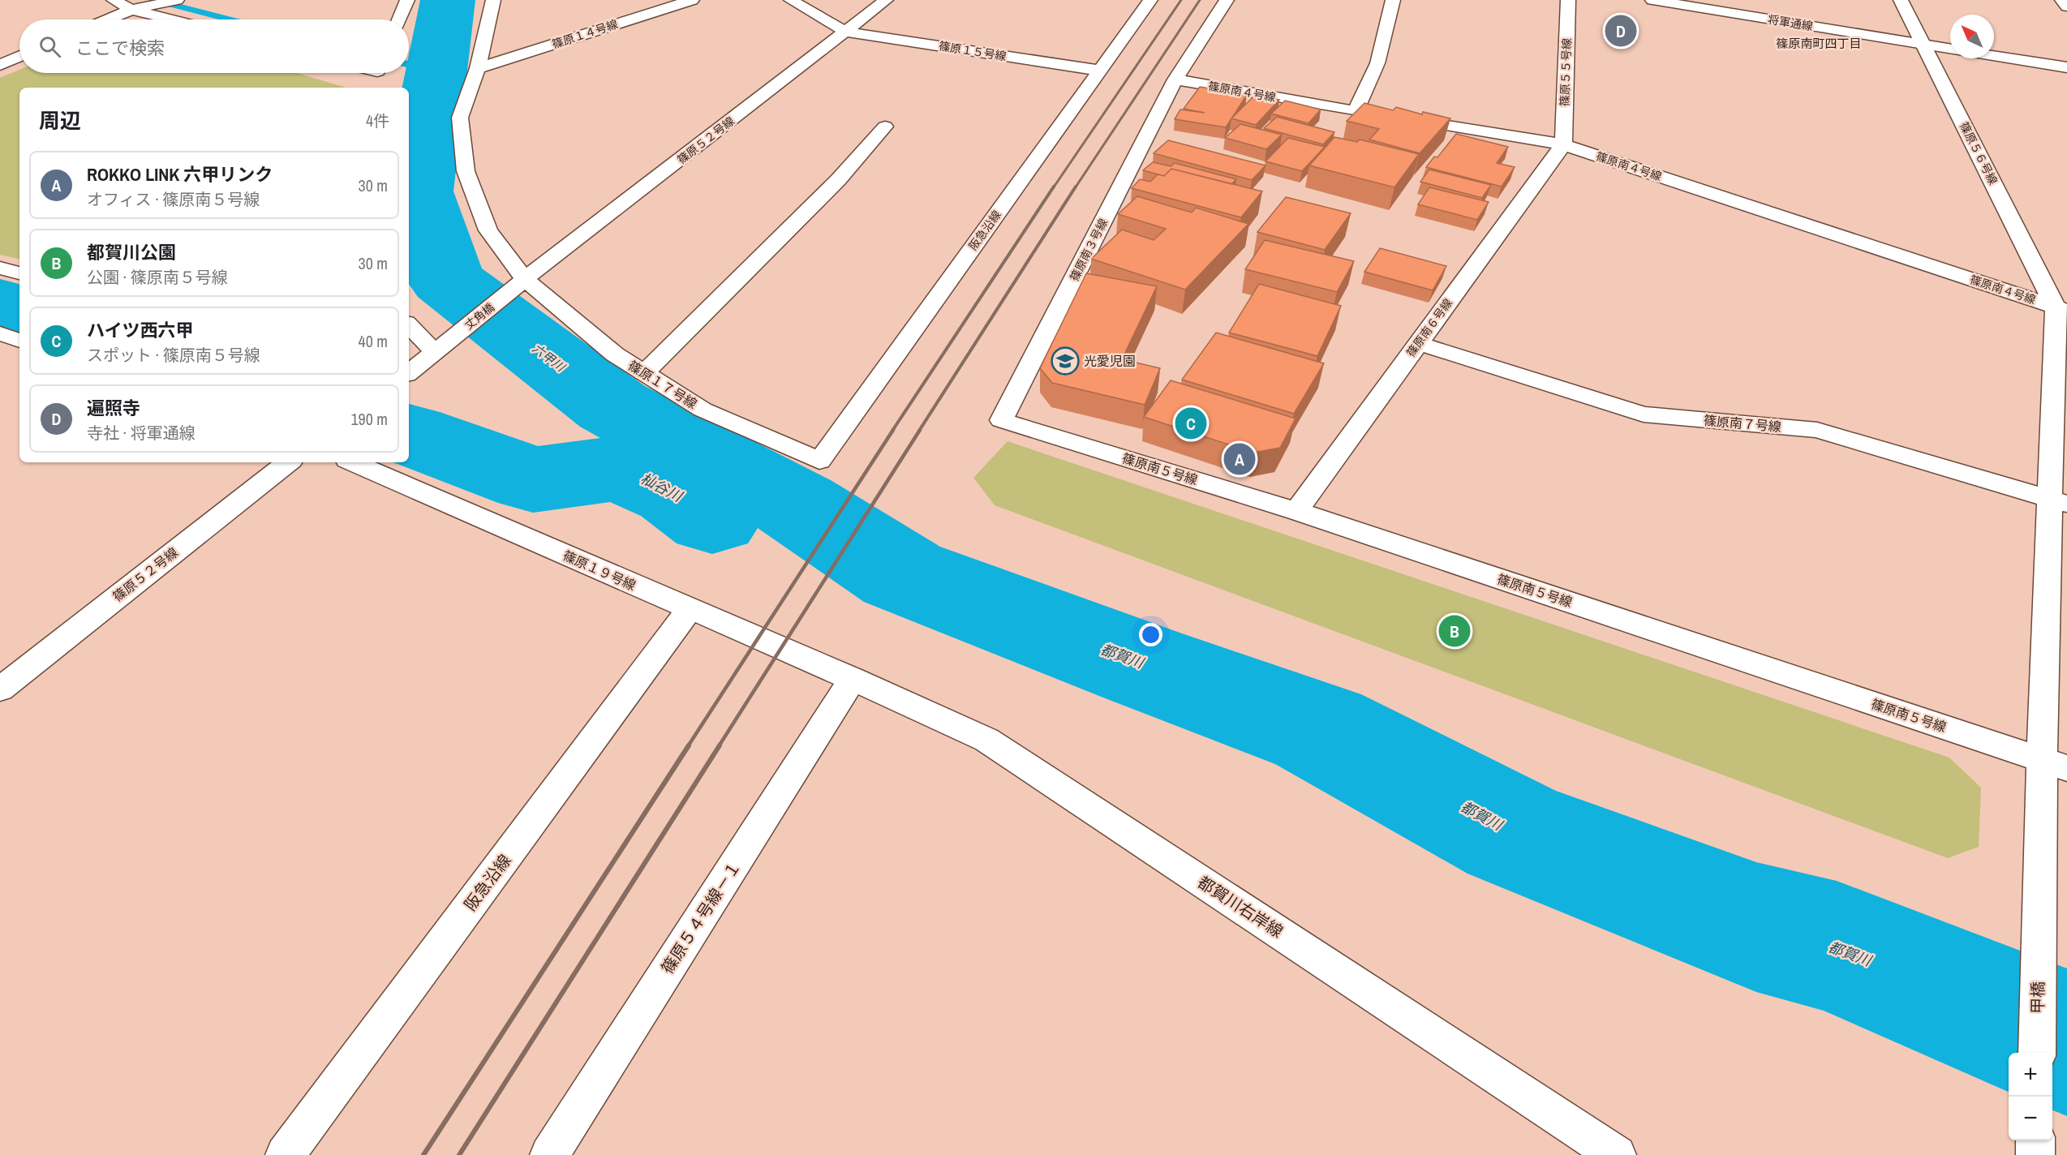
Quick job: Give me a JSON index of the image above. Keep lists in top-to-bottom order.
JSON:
{
  "streets": {
    "street": [
      "将軍通線",
      "篠原１４号線",
      "篠原１５号線",
      "篠原５５号線",
      "篠原南４号線",
      "篠原５２号線",
      "篠原５６号線",
      "阪急沿線",
      "篠原南３号線",
      "丈角橋",
      "篠原南６号線",
      "篠原１７号線",
      "篠原南７号線",
      "篠原南５号線",
      "篠原１９号線",
      "都賀川右岸線",
      "篠原５４号線－１",
      "甲橋"
    ]
  },
  "crossings": [
    ["将軍通線", "篠原５６号線"],
    ["篠原１５号線", "篠原５２号線"],
    ["篠原１５号線", "阪急沿線"],
    ["篠原５５号線", "篠原南４号線"],
    ["篠原５５号線", "篠原南６号線"],
    ["篠原南４号線", "篠原５６号線"],
    ["篠原南４号線", "篠原南３号線"],
    ["篠原南４号線", "篠原南６号線"],
    ["篠原南４号線", "甲橋"],
    ["篠原５２号線", "丈角橋"],
    ["篠原５２号線", "篠原１７号線"],
    ["篠原５６号線", "甲橋"],
    ["阪急沿線", "篠原１７号線"],
    ["阪急沿線", "篠原１９号線"],
    ["篠原南３号線", "篠原南５号線"],
    ["丈角橋", "篠原１７号線"],
    ["篠原南６号線", "篠原南７号線"],
    ["篠原南６号線", "篠原南５号線"],
    ["篠原南７号線", "甲橋"],
    ["篠原南５号線", "甲橋"],
    ["篠原１９号線", "都賀川右岸線"],
    ["篠原１９号線", "篠原５４号線－１"],
    ["都賀川右岸線", "篠原５４号線－１"]
  ],
  "districts": ["篠原南町四丁目"],
  "water": ["六甲川", "杣谷川", "都賀川"],
  "places": {
    "school or university": ["光愛児園"]
  },
  "north": "top left",
  "page": {
    "pins": [
      "D",
      "C",
      "A",
      "B"
    ],
    "search": "ここで検索",
    "heading": ["周辺", "4件"],
    "list": [
      {
        "mark": "A",
        "name": "ROKKO LINK 六甲リンク",
        "note": "オフィス · 篠原南５号線",
        "value": "30 m"
      },
      {
        "mark": "B",
        "name": "都賀川公園",
        "note": "公園 · 篠原南５号線",
        "value": "30 m"
      },
      {
        "mark": "C",
        "name": "ハイツ西六甲",
        "note": "スポット · 篠原南５号線",
        "value": "40 m"
      },
      {
        "mark": "D",
        "name": "遍照寺",
        "note": "寺社 · 将軍通線",
        "value": "190 m"
      }
    ],
    "map_buttons": ["+", "−"]
  }
}
